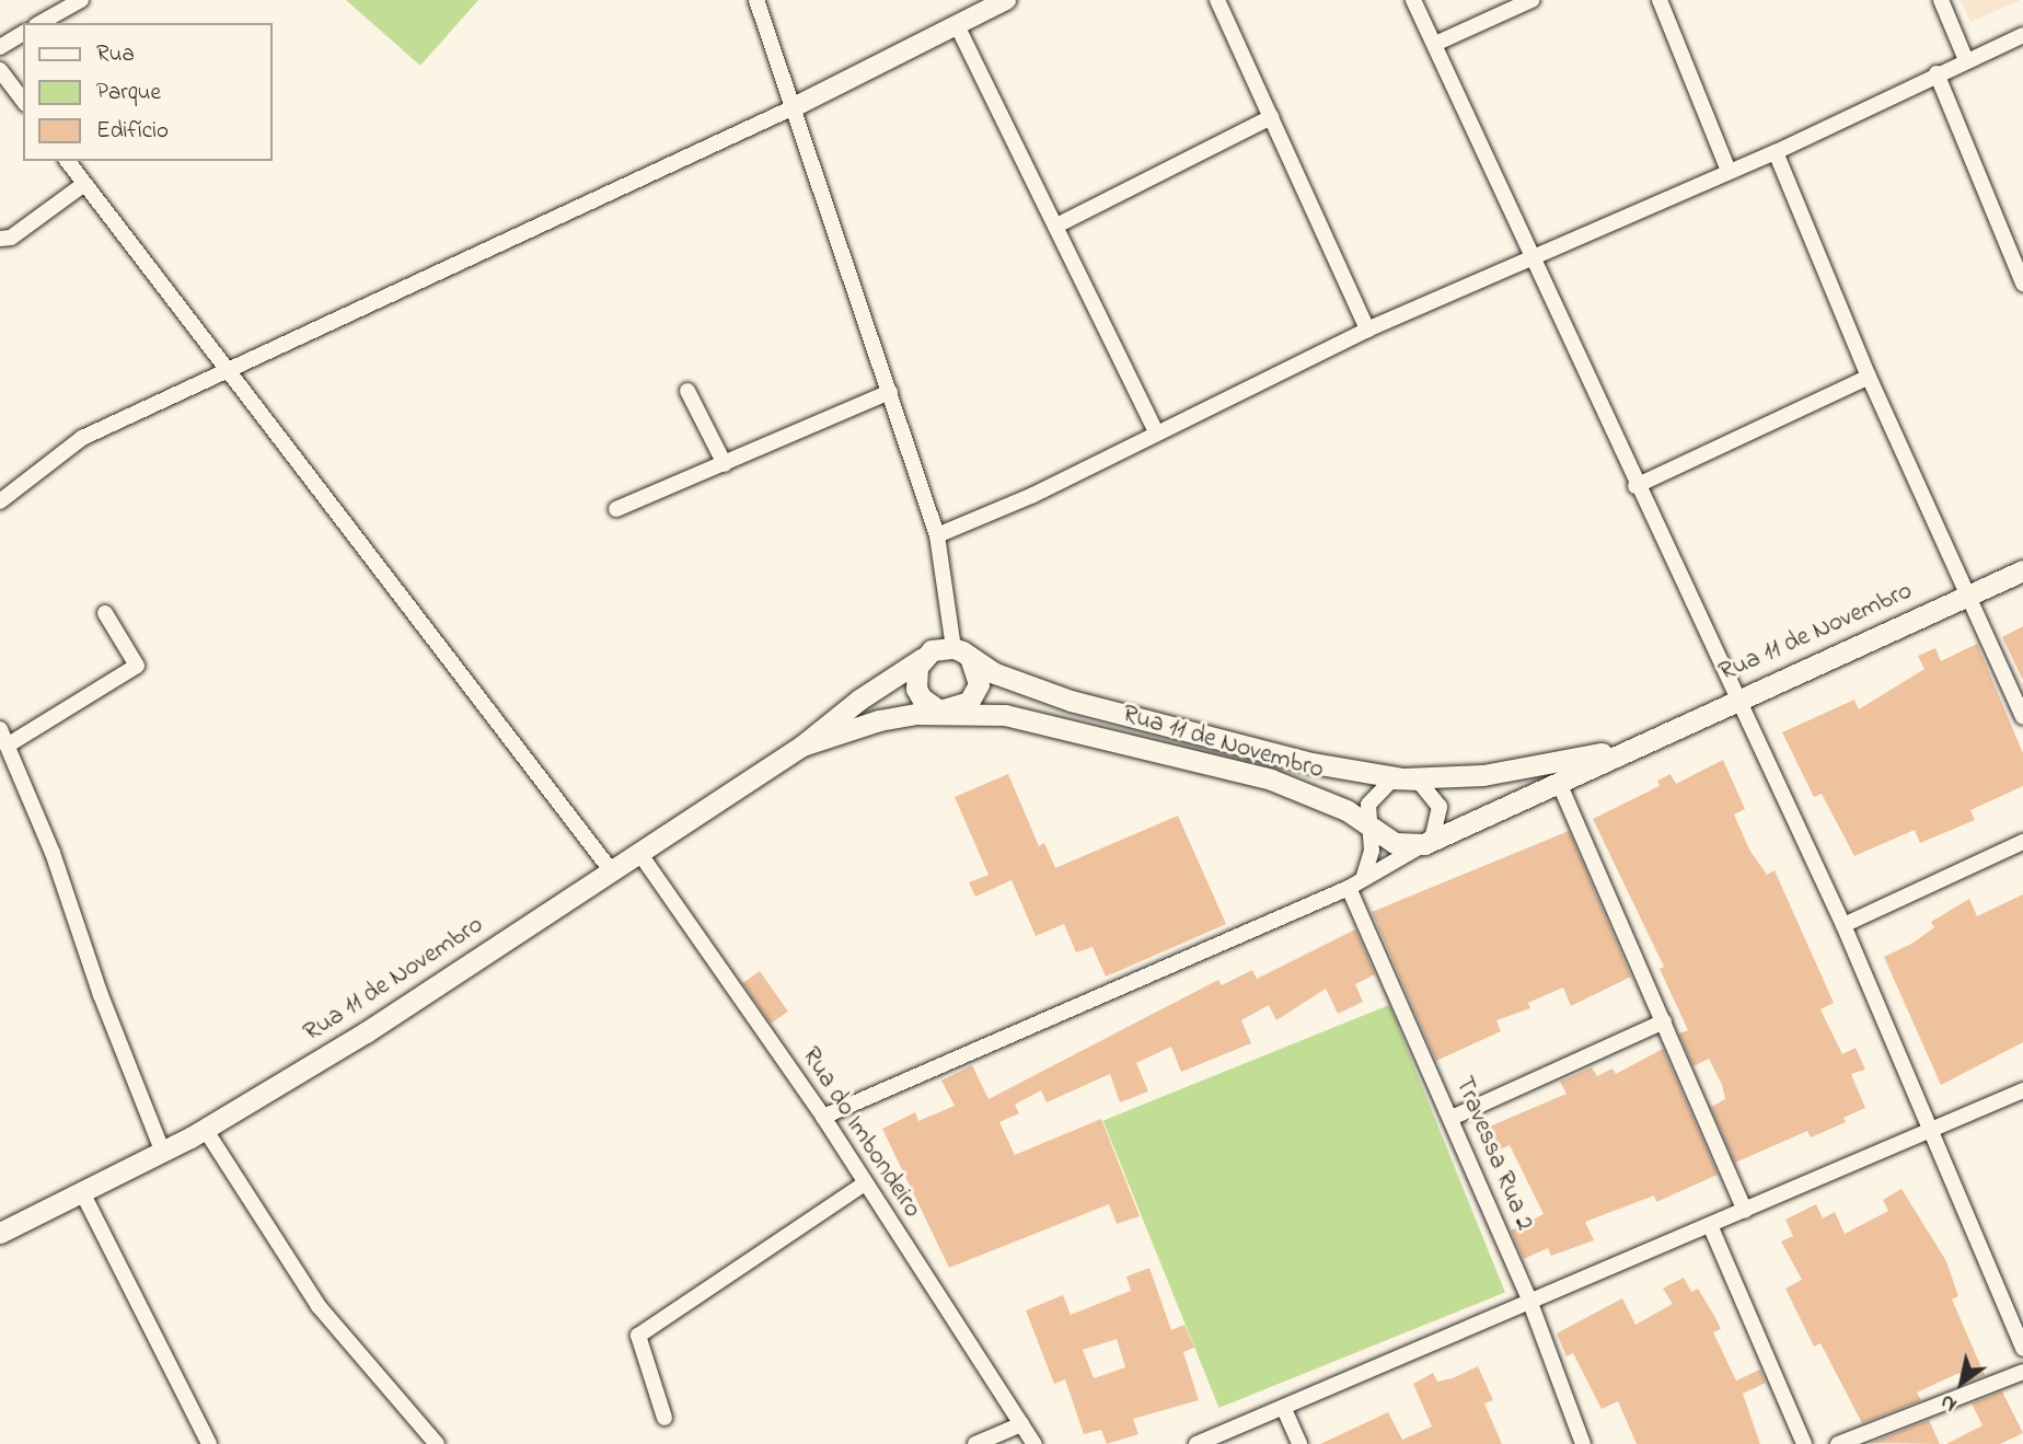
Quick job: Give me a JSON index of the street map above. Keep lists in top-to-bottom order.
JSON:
{
  "streets": {
    "main road": ["Rua 11 de Novembro"],
    "street": ["Rua do Imbondeiro", "Travessa Rua 2"]
  },
  "crossings": [
    ["Rua 11 de Novembro", "Rua do Imbondeiro"]
  ],
  "legend": ["Rua", "Parque", "Edifício"],
  "north": "bottom left"
}
